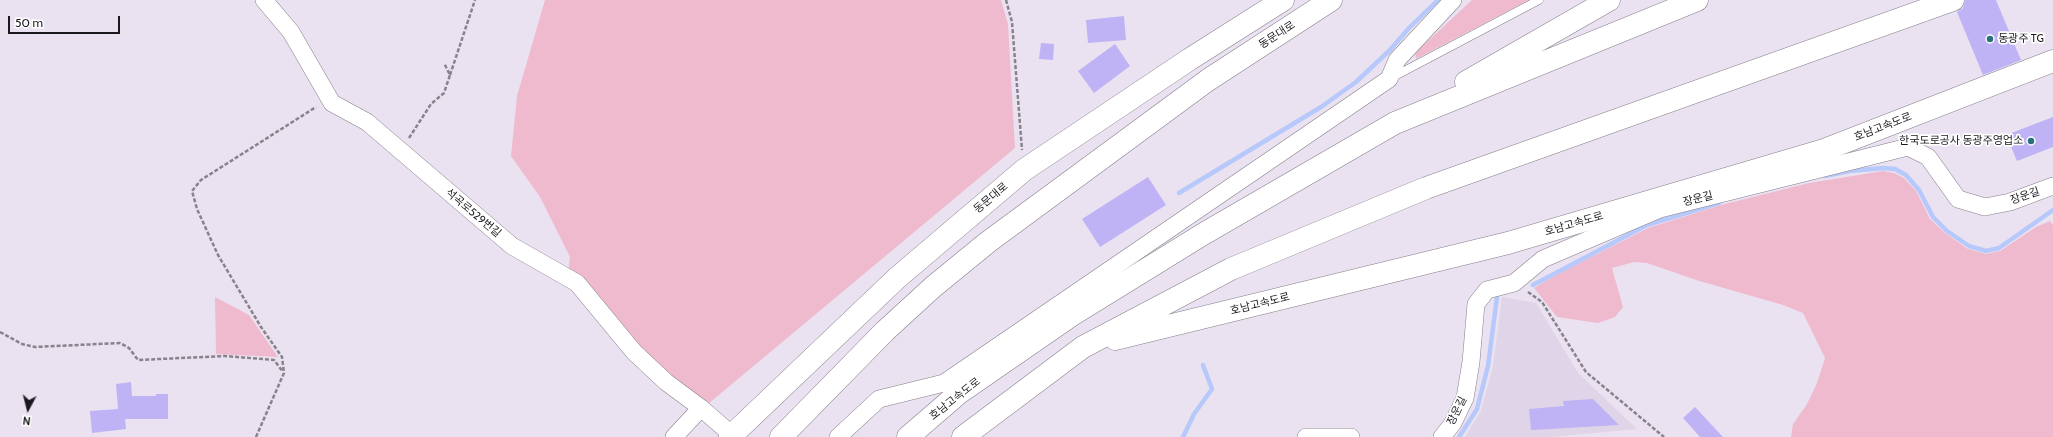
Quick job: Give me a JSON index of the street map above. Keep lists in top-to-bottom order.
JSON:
{
  "streets": {
    "main road": ["동문대로", "호남고속도로"],
    "street": ["장운길", "석곡로529번길"]
  },
  "crossings": [
    ["동문대로", "석곡로529번길"]
  ],
  "places": ["동광주 TG", "한국도로공사 동광주영업소"],
  "scale_bar": "50 m",
  "north": "bottom"
}
